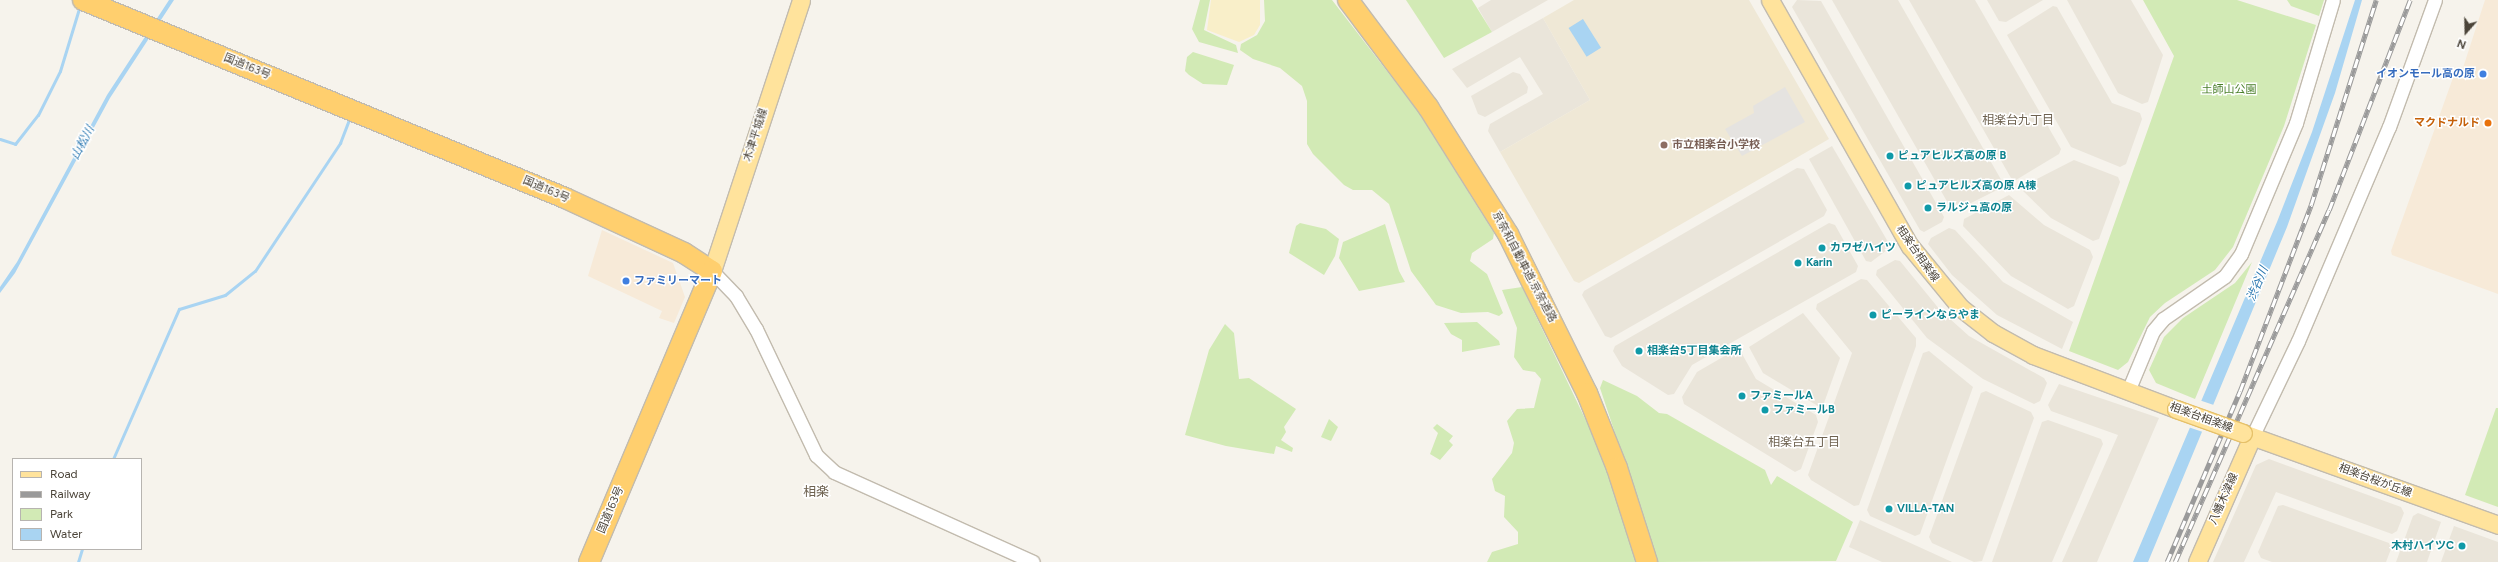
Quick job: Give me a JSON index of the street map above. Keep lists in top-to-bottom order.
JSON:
{
  "streets": {
    "highway": ["国道163号", "京奈和自動車道;京奈道路"],
    "main road": [
      "木津平城線",
      "相楽台相楽線",
      "相楽台桜が丘線",
      "八幡木津線"
    ]
  },
  "crossings": [
    ["国道163号", "木津平城線"],
    ["相楽台相楽線", "相楽台桜が丘線"],
    ["相楽台相楽線", "八幡木津線"],
    ["相楽台桜が丘線", "八幡木津線"]
  ],
  "districts": ["相楽台九丁目", "相楽台五丁目", "相楽"],
  "water": ["山松川", "渋谷川"],
  "parks": ["土師山公園"],
  "places": [
    "イオンモール高の原",
    "マクドナルド",
    "市立相楽台小学校",
    "ピュアヒルズ高の原 B",
    "ピュアヒルズ高の原 A棟",
    "ラルジュ高の原",
    "カワゼハイツ",
    "Karin",
    "ファミリーマート",
    "ピーラインならやま",
    "相楽台5丁目集会所",
    "ファミールA",
    "ファミールB",
    "VILLA-TAN",
    "木村ハイツC"
  ],
  "legend": [
    "Road",
    "Railway",
    "Park",
    "Water"
  ],
  "north": "bottom"
}
